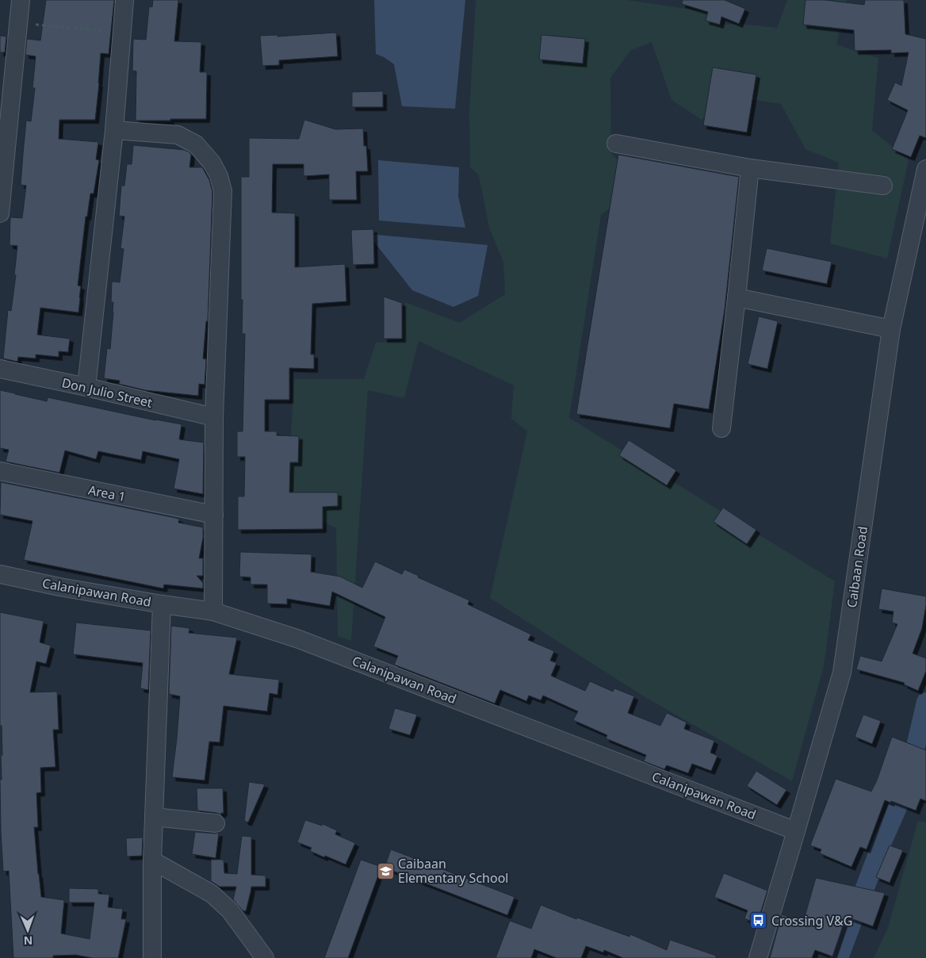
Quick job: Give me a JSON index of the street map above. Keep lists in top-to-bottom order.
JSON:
{
  "streets": {
    "street": [
      "Don Julio Street",
      "Area 1",
      "Caibaan Road",
      "Calanipawan Road"
    ]
  },
  "crossings": [
    ["Caibaan Road", "Calanipawan Road"]
  ],
  "places": {
    "school or university": ["Caibaan Elementary School"],
    "bus stop": ["Crossing V&G"]
  },
  "north": "bottom"
}
